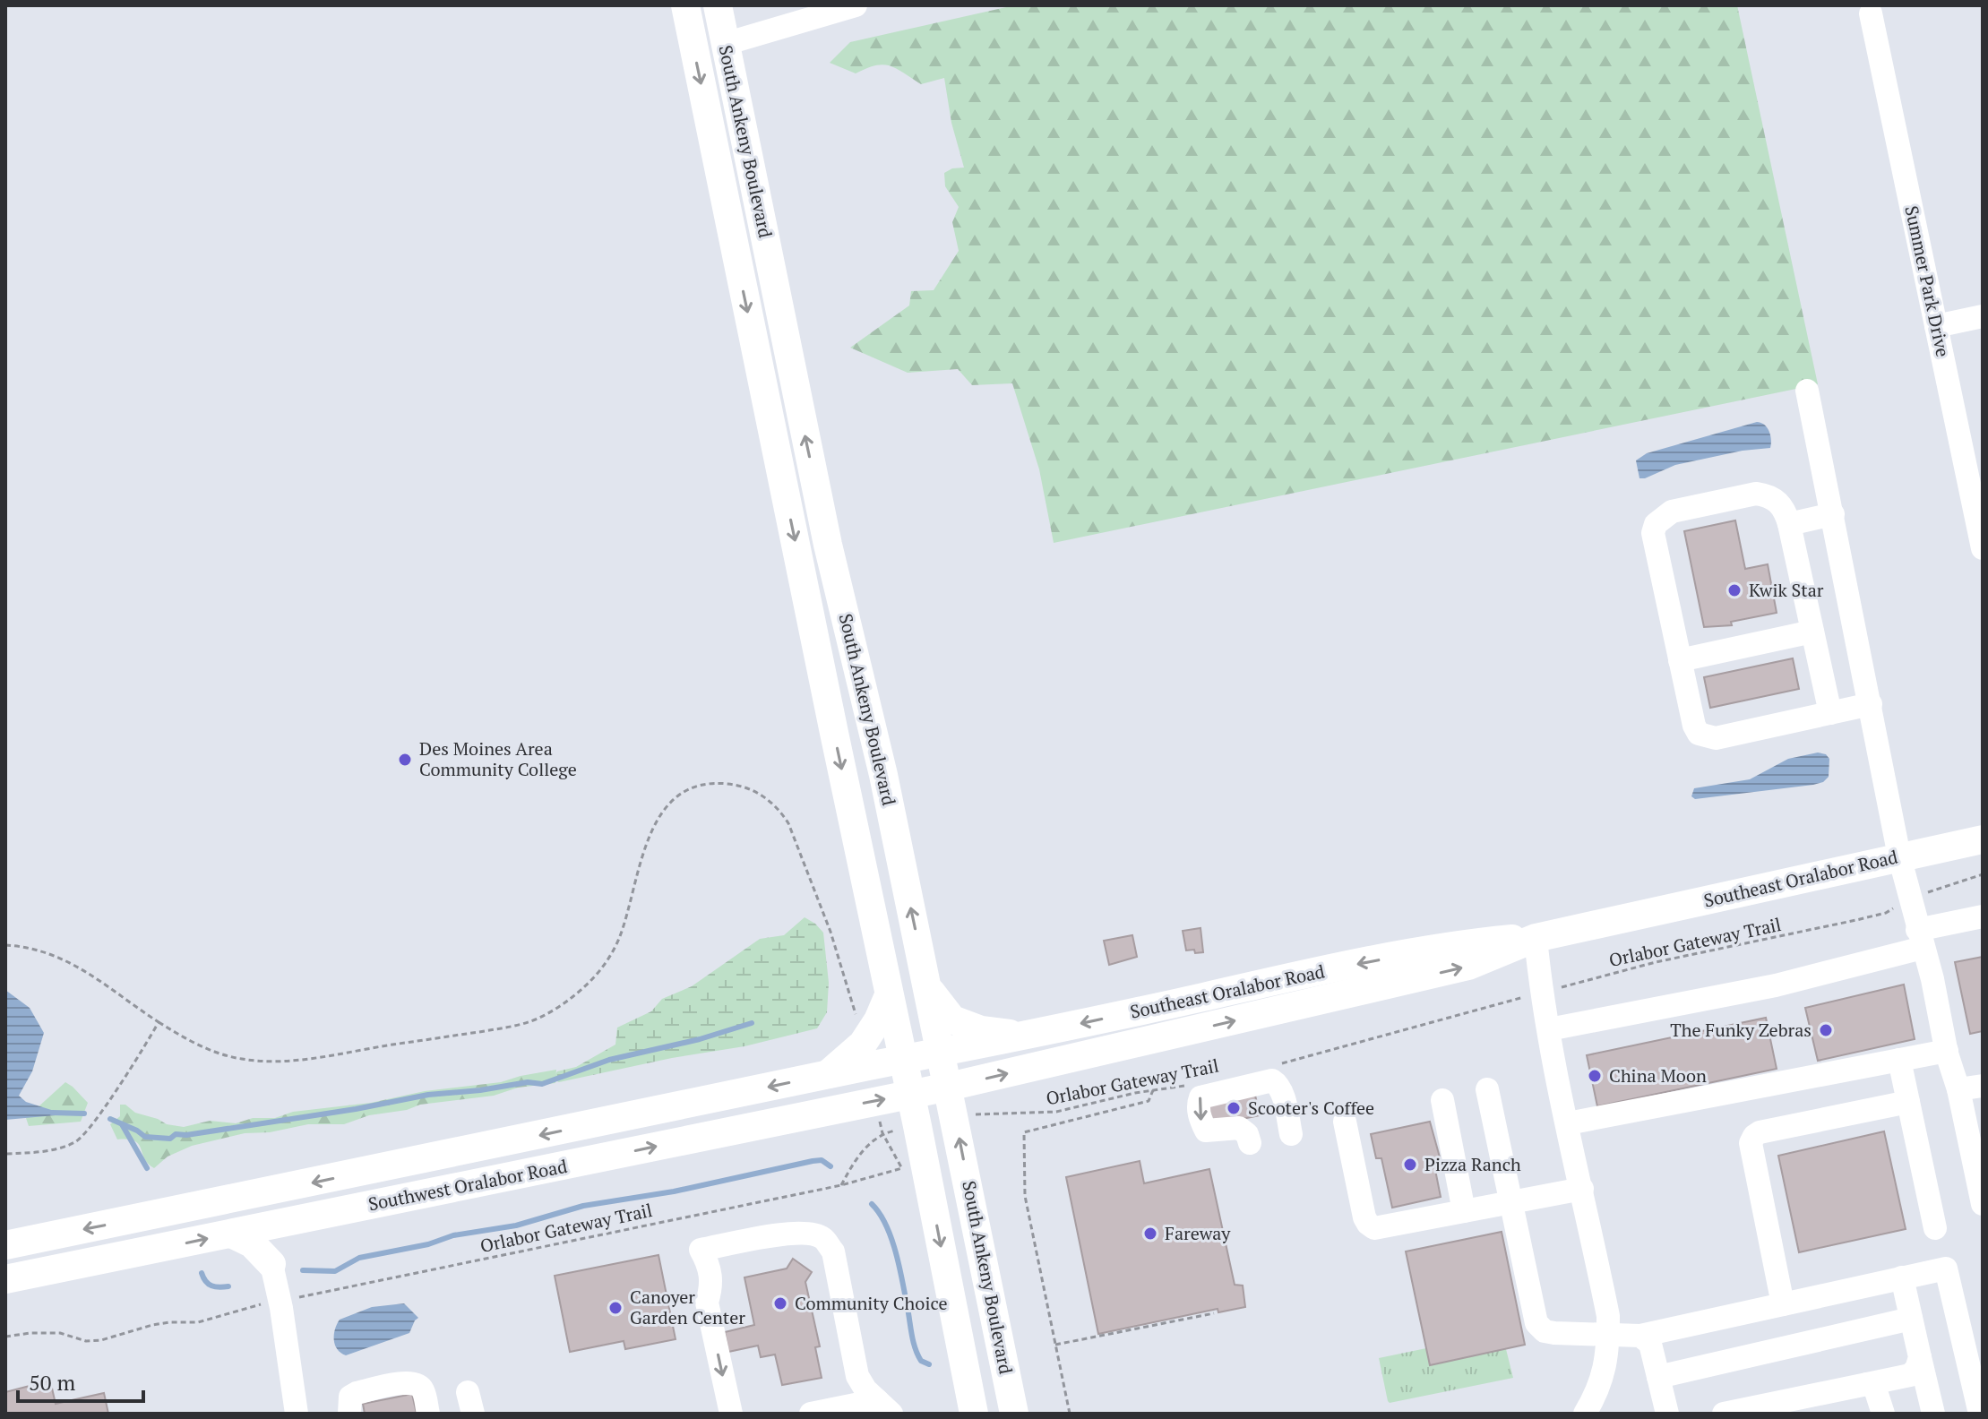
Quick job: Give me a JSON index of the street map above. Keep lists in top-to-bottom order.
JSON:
{
  "streets": {
    "main road": ["South Ankeny Boulevard", "Southeast Oralabor Road", "Southwest Oralabor Road"],
    "street": ["Summer Park Drive"],
    "path": ["Orlabor Gateway Trail"]
  },
  "crossings": [
    ["South Ankeny Boulevard", "Southeast Oralabor Road"],
    ["South Ankeny Boulevard", "Orlabor Gateway Trail"],
    ["South Ankeny Boulevard", "Southwest Oralabor Road"],
    ["Southeast Oralabor Road", "Southwest Oralabor Road"]
  ],
  "places": [
    "Kwik Star",
    "Des Moines Area Community College",
    "The Funky Zebras",
    "China Moon",
    "Scooter's Coffee",
    "Pizza Ranch",
    "Fareway",
    "Community Choice",
    "Canoyer Garden Center"
  ],
  "scale_bar": "50 m"
}
